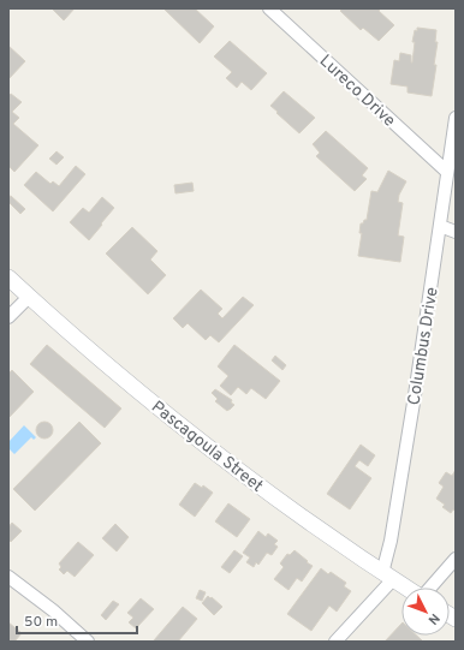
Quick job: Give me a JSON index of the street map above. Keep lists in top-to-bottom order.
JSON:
{
  "streets": {
    "street": ["Lureco Drive", "Columbus Drive", "Pascagoula Street"]
  },
  "crossings": [
    ["Lureco Drive", "Columbus Drive"],
    ["Columbus Drive", "Pascagoula Street"]
  ],
  "scale_bar": "50 m",
  "north": "bottom right"
}
